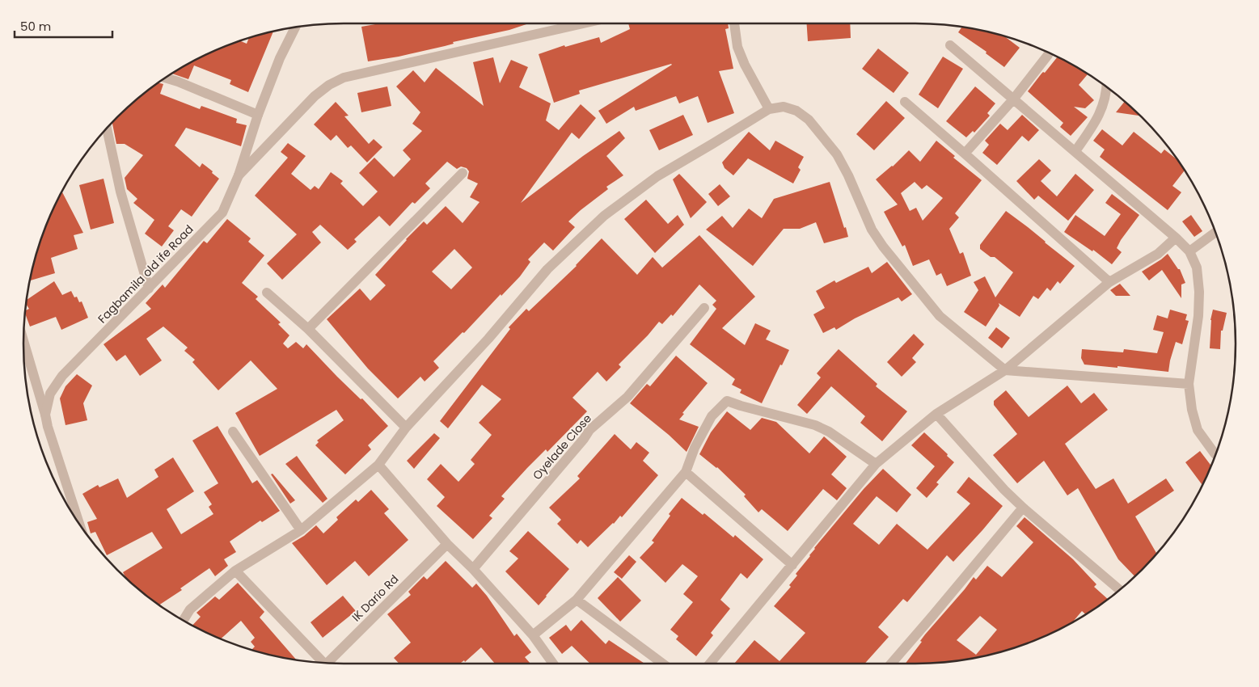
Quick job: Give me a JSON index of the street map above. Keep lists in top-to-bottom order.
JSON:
{
  "streets": {
    "street": ["Fagbamila old ife Road", "Oyelade Close", "IK Dario Rd"]
  },
  "scale_bar": "50 m"
}
